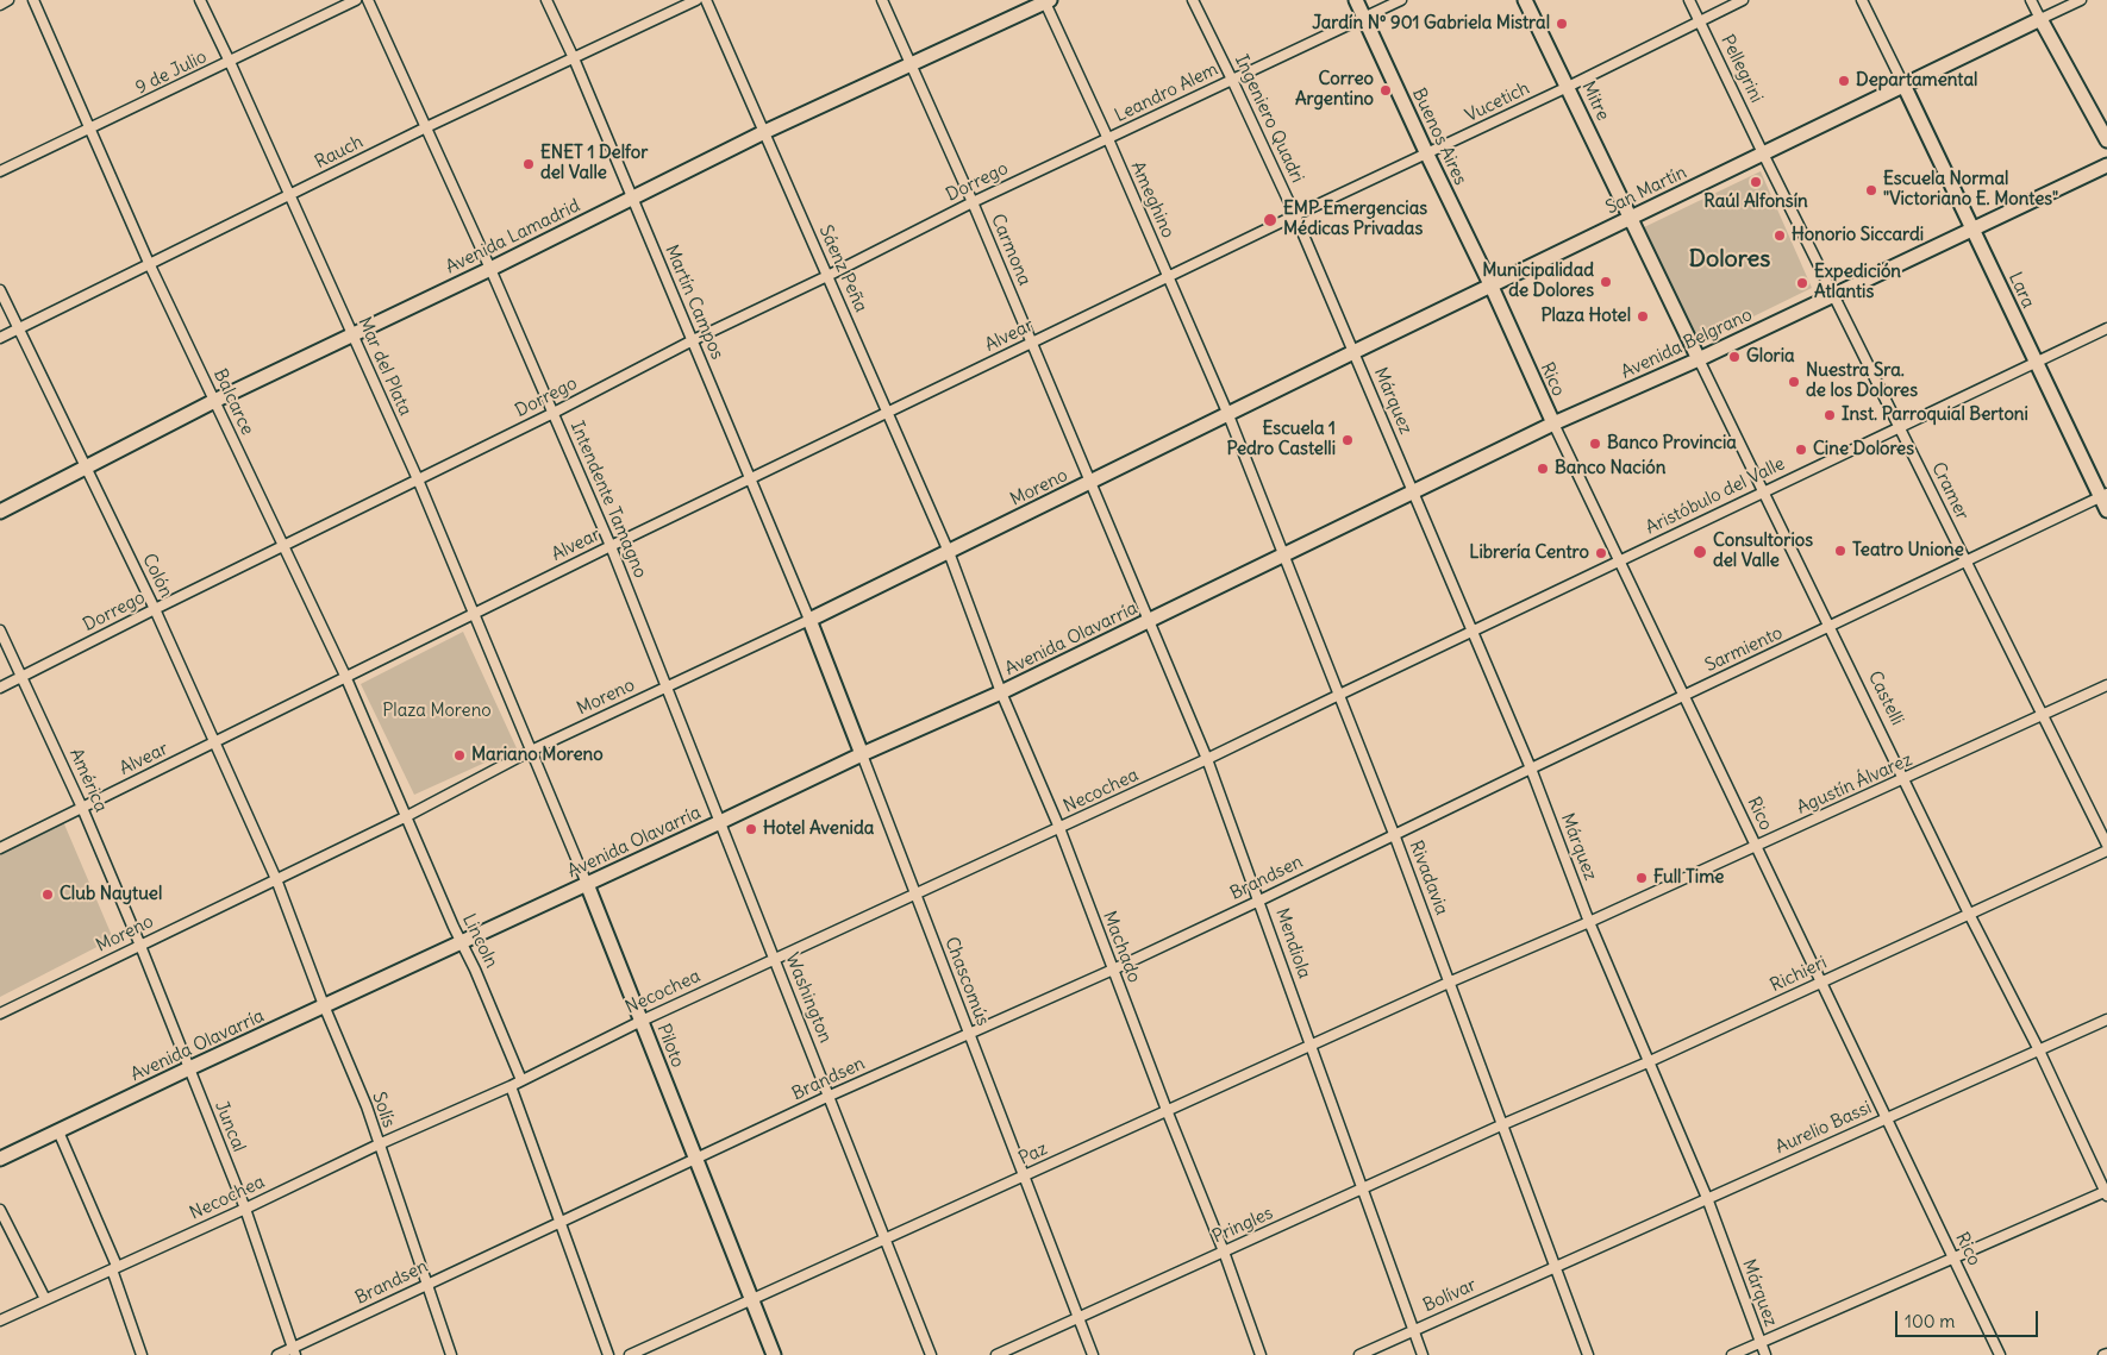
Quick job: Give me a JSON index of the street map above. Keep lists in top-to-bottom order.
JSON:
{
  "streets": {
    "main road": [
      "Mitre",
      "Buenos Aires",
      "San Martín",
      "Avenida Lamadrid",
      "Lara",
      "Avenida Belgrano",
      "Rico",
      "Moreno",
      "Avenida Olavarría",
      "Castelli",
      "Chascomús",
      "Piloto"
    ],
    "street": [
      "Pellegrini",
      "9 de Julio",
      "Leandro Alem",
      "Vucetich",
      "Ingeniero Quadri",
      "Rauch",
      "Dorrego",
      "Ameghino",
      "Carmona",
      "Sáenz Peña",
      "Martín Campos",
      "Alvear",
      "Mar del Plata",
      "Márquez",
      "Balcarce",
      "Cramer",
      "Aristóbulo del Valle",
      "Intendente Tamagno",
      "Colón",
      "Sarmiento",
      "América",
      "Agustín Álvarez",
      "Necochea",
      "Brandsen",
      "Rivadavia",
      "Lincoln",
      "Mendiola",
      "Machado",
      "Richieri",
      "Washington",
      "Solís",
      "Juncal",
      "Aurelio Bassi",
      "Paz",
      "Pringles",
      "Bolívar"
    ]
  },
  "crossings": [
    ["Pellegrini", "Vucetich"],
    ["Pellegrini", "San Martín"],
    ["Pellegrini", "Cramer"],
    ["9 de Julio", "Mar del Plata"],
    ["9 de Julio", "Balcarce"],
    ["Leandro Alem", "Ingeniero Quadri"],
    ["Leandro Alem", "Buenos Aires"],
    ["Leandro Alem", "Dorrego"],
    ["Leandro Alem", "Ameghino"],
    ["Mitre", "Vucetich"],
    ["Mitre", "San Martín"],
    ["Mitre", "Castelli"],
    ["Vucetich", "Ingeniero Quadri"],
    ["Vucetich", "Buenos Aires"],
    ["Vucetich", "Ameghino"],
    ["Vucetich", "Alvear"],
    ["Ingeniero Quadri", "San Martín"],
    ["Ingeniero Quadri", "Márquez"],
    ["Buenos Aires", "San Martín"],
    ["Buenos Aires", "Rico"],
    ["Rauch", "Martín Campos"],
    ["Rauch", "Mar del Plata"],
    ["Rauch", "Balcarce"],
    ["Rauch", "Intendente Tamagno"],
    ["Rauch", "Colón"],
    ["Dorrego", "Ameghino"],
    ["Dorrego", "Carmona"],
    ["Dorrego", "Sáenz Peña"],
    ["Dorrego", "Martín Campos"],
    ["Dorrego", "Mar del Plata"],
    ["Dorrego", "Balcarce"],
    ["Dorrego", "Intendente Tamagno"],
    ["Dorrego", "Colón"],
    ["Dorrego", "América"],
    ["San Martín", "Ameghino"],
    ["San Martín", "Lara"],
    ["San Martín", "Rico"],
    ["San Martín", "Márquez"],
    ["San Martín", "Moreno"],
    ["San Martín", "Cramer"],
    ["San Martín", "Castelli"],
    ["San Martín", "Rivadavia"],
    ["Ameghino", "Avenida Lamadrid"],
    ["Ameghino", "Alvear"],
    ["Ameghino", "Moreno"],
    ["Ameghino", "Rivadavia"],
    ["Avenida Lamadrid", "Carmona"],
    ["Avenida Lamadrid", "Sáenz Peña"],
    ["Avenida Lamadrid", "Martín Campos"],
    ["Avenida Lamadrid", "Mar del Plata"],
    ["Avenida Lamadrid", "Balcarce"],
    ["Avenida Lamadrid", "Intendente Tamagno"],
    ["Avenida Lamadrid", "Colón"],
    ["Carmona", "Alvear"],
    ["Carmona", "Moreno"],
    ["Carmona", "Mendiola"],
    ["Sáenz Peña", "Alvear"],
    ["Sáenz Peña", "Moreno"],
    ["Sáenz Peña", "Machado"],
    ["Lara", "Avenida Belgrano"],
    ["Lara", "Aristóbulo del Valle"],
    ["Lara", "Sarmiento"],
    ["Martín Campos", "Alvear"],
    ["Martín Campos", "Moreno"],
    ["Martín Campos", "Chascomús"],
    ["Alvear", "Mar del Plata"],
    ["Alvear", "Balcarce"],
    ["Alvear", "Intendente Tamagno"],
    ["Alvear", "Colón"],
    ["Alvear", "América"],
    ["Avenida Belgrano", "Rico"],
    ["Avenida Belgrano", "Márquez"],
    ["Avenida Belgrano", "Cramer"],
    ["Avenida Belgrano", "Avenida Olavarría"],
    ["Avenida Belgrano", "Castelli"],
    ["Avenida Belgrano", "Rivadavia"],
    ["Mar del Plata", "Moreno"],
    ["Mar del Plata", "Piloto"],
    ["Rico", "Aristóbulo del Valle"],
    ["Rico", "Sarmiento"],
    ["Rico", "Agustín Álvarez"],
    ["Rico", "Richieri"],
    ["Rico", "Aurelio Bassi"],
    ["Márquez", "Aristóbulo del Valle"],
    ["Márquez", "Sarmiento"],
    ["Márquez", "Agustín Álvarez"],
    ["Márquez", "Richieri"],
    ["Márquez", "Aurelio Bassi"],
    ["Balcarce", "Moreno"],
    ["Balcarce", "Lincoln"],
    ["Moreno", "Intendente Tamagno"],
    ["Moreno", "Colón"],
    ["Moreno", "América"],
    ["Moreno", "Rivadavia"],
    ["Moreno", "Lincoln"],
    ["Moreno", "Mendiola"],
    ["Moreno", "Machado"],
    ["Moreno", "Chascomús"],
    ["Moreno", "Washington"],
    ["Moreno", "Piloto"],
    ["Moreno", "Solís"],
    ["Moreno", "Juncal"],
    ["Cramer", "Aristóbulo del Valle"],
    ["Cramer", "Sarmiento"],
    ["Cramer", "Agustín Álvarez"],
    ["Aristóbulo del Valle", "Castelli"],
    ["Aristóbulo del Valle", "Necochea"],
    ["Aristóbulo del Valle", "Rivadavia"],
    ["Intendente Tamagno", "Washington"],
    ["Colón", "Solís"],
    ["Avenida Olavarría", "Rivadavia"],
    ["Avenida Olavarría", "Lincoln"],
    ["Avenida Olavarría", "Mendiola"],
    ["Avenida Olavarría", "Machado"],
    ["Avenida Olavarría", "Chascomús"],
    ["Avenida Olavarría", "Washington"],
    ["Avenida Olavarría", "Piloto"],
    ["Avenida Olavarría", "Solís"],
    ["Avenida Olavarría", "Juncal"],
    ["Sarmiento", "Castelli"],
    ["Sarmiento", "Brandsen"],
    ["Sarmiento", "Rivadavia"],
    ["Castelli", "Agustín Álvarez"],
    ["Castelli", "Richieri"],
    ["Castelli", "Aurelio Bassi"],
    ["América", "Juncal"],
    ["Agustín Álvarez", "Rivadavia"],
    ["Agustín Álvarez", "Paz"],
    ["Necochea", "Rivadavia"],
    ["Necochea", "Lincoln"],
    ["Necochea", "Mendiola"],
    ["Necochea", "Machado"],
    ["Necochea", "Chascomús"],
    ["Necochea", "Washington"],
    ["Necochea", "Piloto"],
    ["Necochea", "Solís"],
    ["Necochea", "Juncal"],
    ["Brandsen", "Rivadavia"],
    ["Brandsen", "Mendiola"],
    ["Brandsen", "Machado"],
    ["Brandsen", "Chascomús"],
    ["Brandsen", "Washington"],
    ["Brandsen", "Piloto"],
    ["Brandsen", "Solís"],
    ["Brandsen", "Juncal"],
    ["Rivadavia", "Richieri"],
    ["Rivadavia", "Aurelio Bassi"],
    ["Rivadavia", "Paz"],
    ["Rivadavia", "Pringles"],
    ["Rivadavia", "Bolívar"],
    ["Mendiola", "Paz"],
    ["Mendiola", "Pringles"],
    ["Mendiola", "Bolívar"],
    ["Machado", "Paz"],
    ["Machado", "Pringles"],
    ["Richieri", "Pringles"],
    ["Chascomús", "Paz"],
    ["Chascomús", "Pringles"],
    ["Washington", "Paz"],
    ["Piloto", "Paz"],
    ["Aurelio Bassi", "Bolívar"]
  ],
  "districts": ["Dolores"],
  "parks": ["Plaza Moreno"],
  "places": [
    "Jardín Nº 901 Gabriela Mistral",
    "Departamental",
    "Correo Argentino",
    "ENET 1 Delfor del Valle",
    "Raúl Alfonsín",
    "Escuela Normal \"Victoriano E. Montes\"",
    "EMP Emergencias Médicas Privadas",
    "Honorio Siccardi",
    "Municipalidad de Dolores",
    "Expedición Atlantis",
    "Plaza Hotel",
    "Gloria",
    "Nuestra Sra. de los Dolores",
    "Inst. Parroquial Bertoni",
    "Escuela 1 Pedro Castelli",
    "Banco Provincia",
    "Cine Dolores",
    "Banco Nación",
    "Teatro Unione",
    "Consultorios del Valle",
    "Librería Centro",
    "Mariano Moreno",
    "Hotel Avenida",
    "Full Time",
    "Club Naytuel"
  ],
  "scale_bar": "100 m"
}
